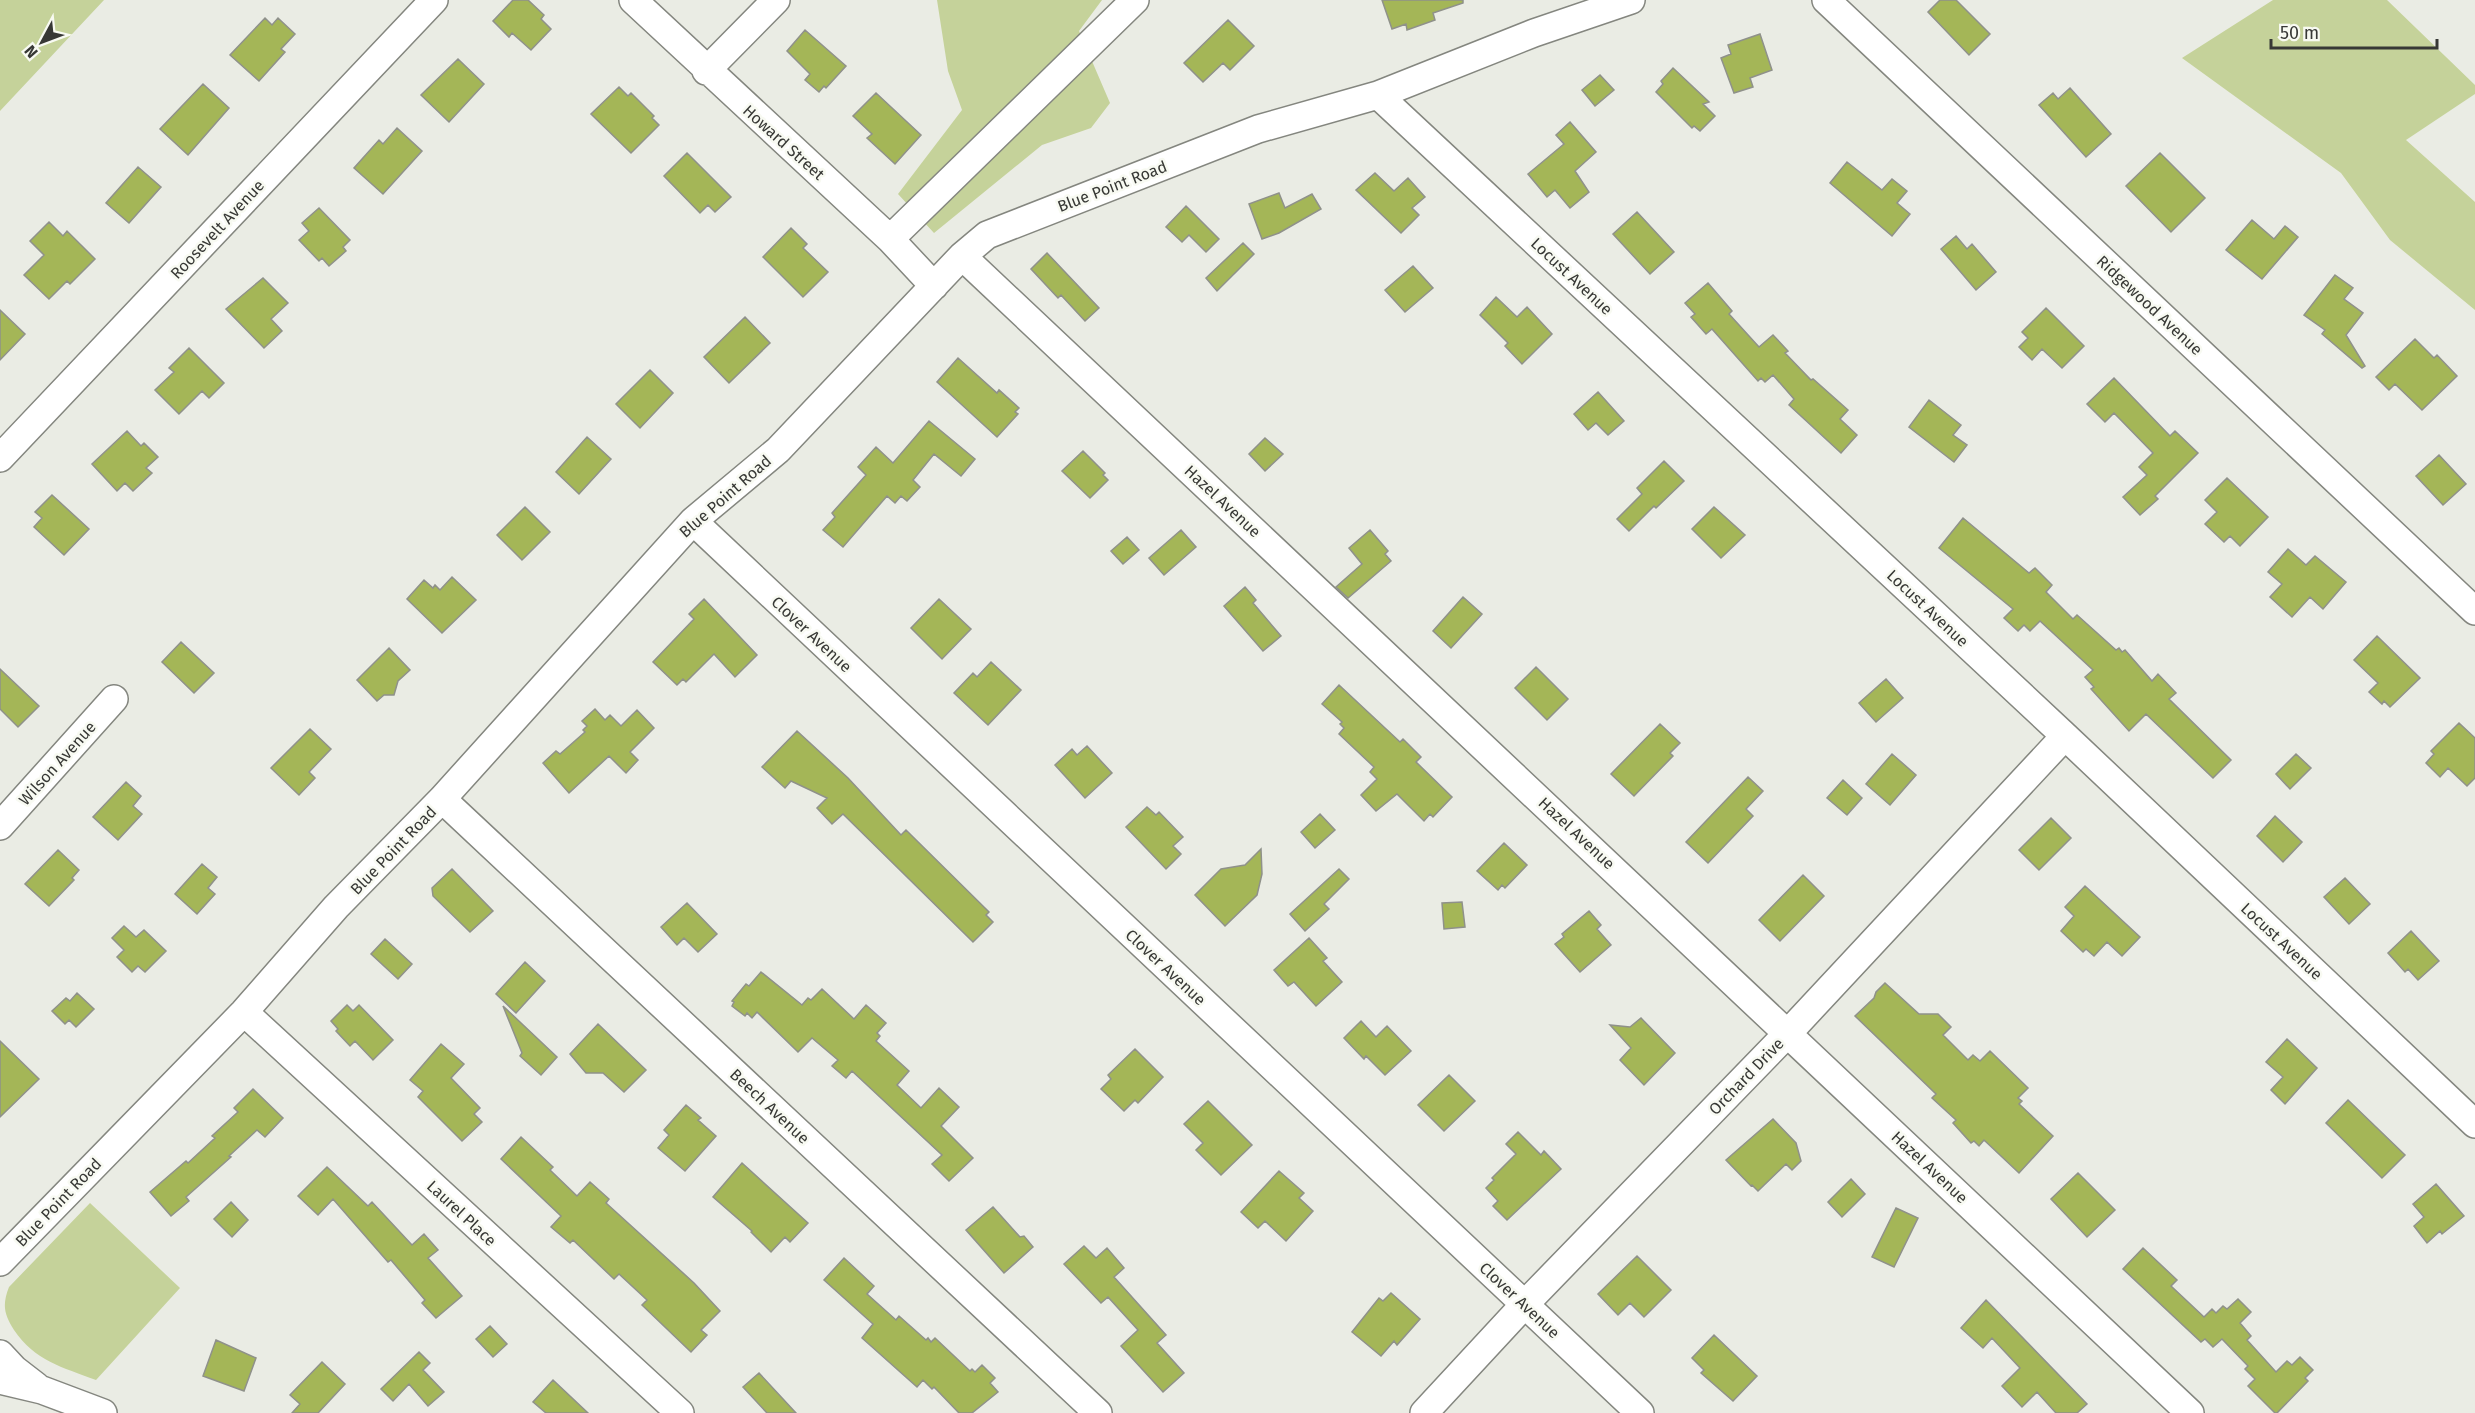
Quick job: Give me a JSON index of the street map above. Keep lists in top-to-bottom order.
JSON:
{
  "streets": {
    "street": [
      "Howard Street",
      "Blue Point Road",
      "Roosevelt Avenue",
      "Locust Avenue",
      "Ridgewood Avenue",
      "Hazel Avenue",
      "Clover Avenue",
      "Wilson Avenue",
      "Orchard Drive",
      "Beech Avenue",
      "Laurel Place"
    ]
  },
  "crossings": [
    ["Howard Street", "Blue Point Road"],
    ["Blue Point Road", "Locust Avenue"],
    ["Blue Point Road", "Hazel Avenue"],
    ["Blue Point Road", "Clover Avenue"],
    ["Blue Point Road", "Beech Avenue"],
    ["Blue Point Road", "Laurel Place"],
    ["Locust Avenue", "Orchard Drive"],
    ["Hazel Avenue", "Orchard Drive"],
    ["Clover Avenue", "Orchard Drive"]
  ],
  "scale_bar": "50 m",
  "north": "bottom left"
}
